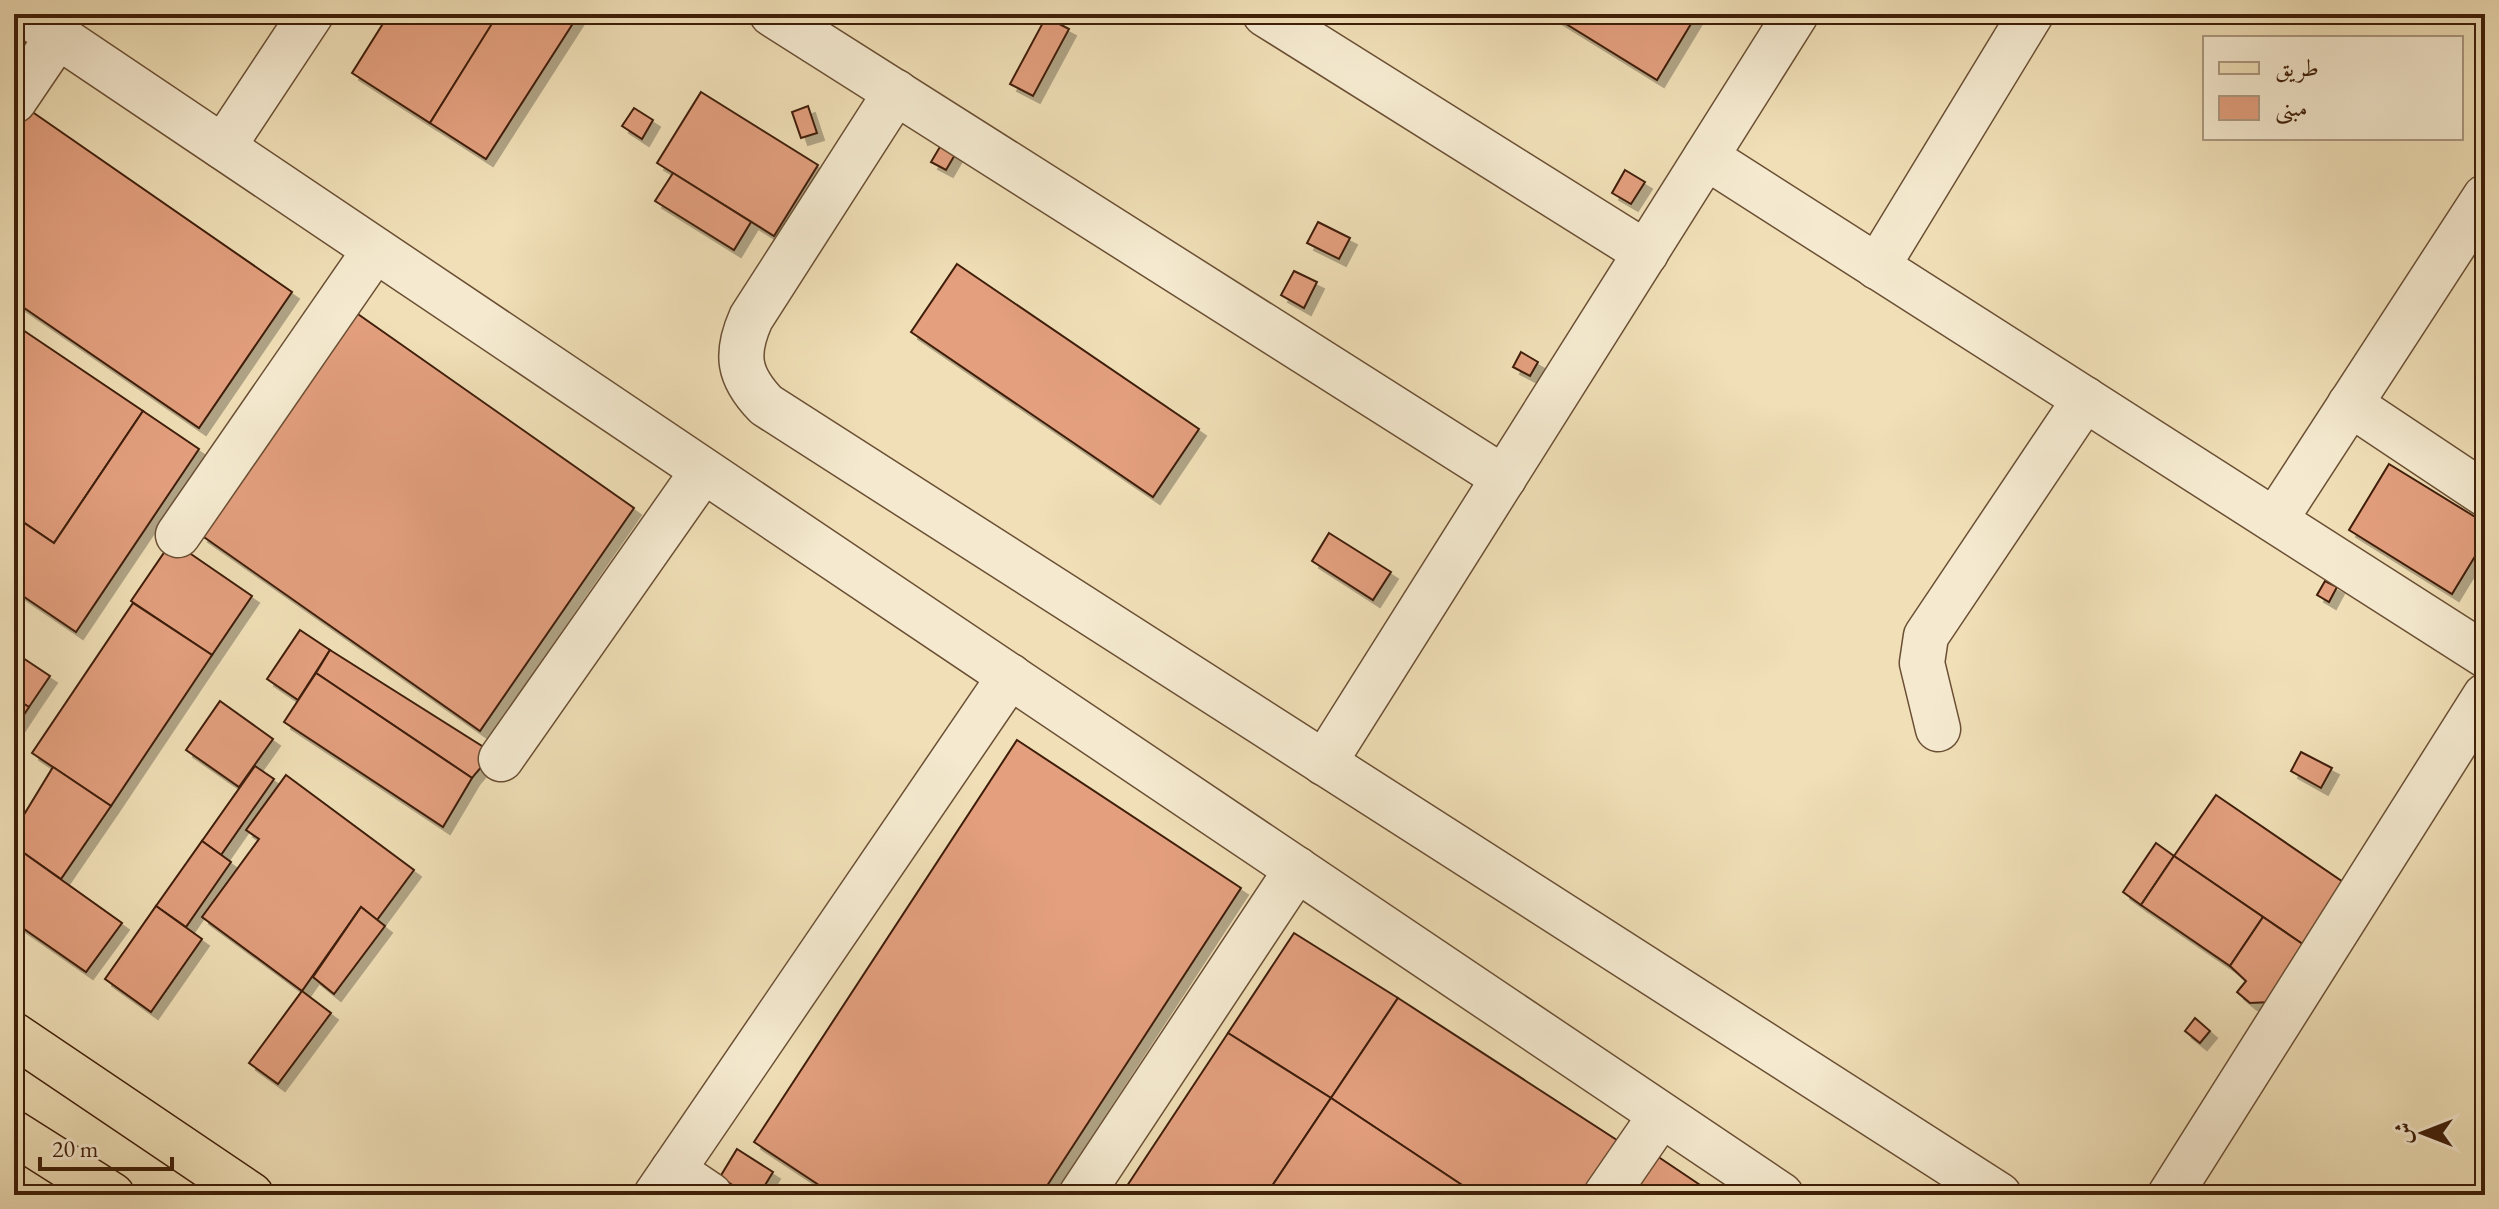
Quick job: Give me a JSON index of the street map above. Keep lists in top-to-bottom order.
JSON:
{
  "legend": ["طريق", "مبنى"],
  "scale_bar": "20 m",
  "north": "left"
}
